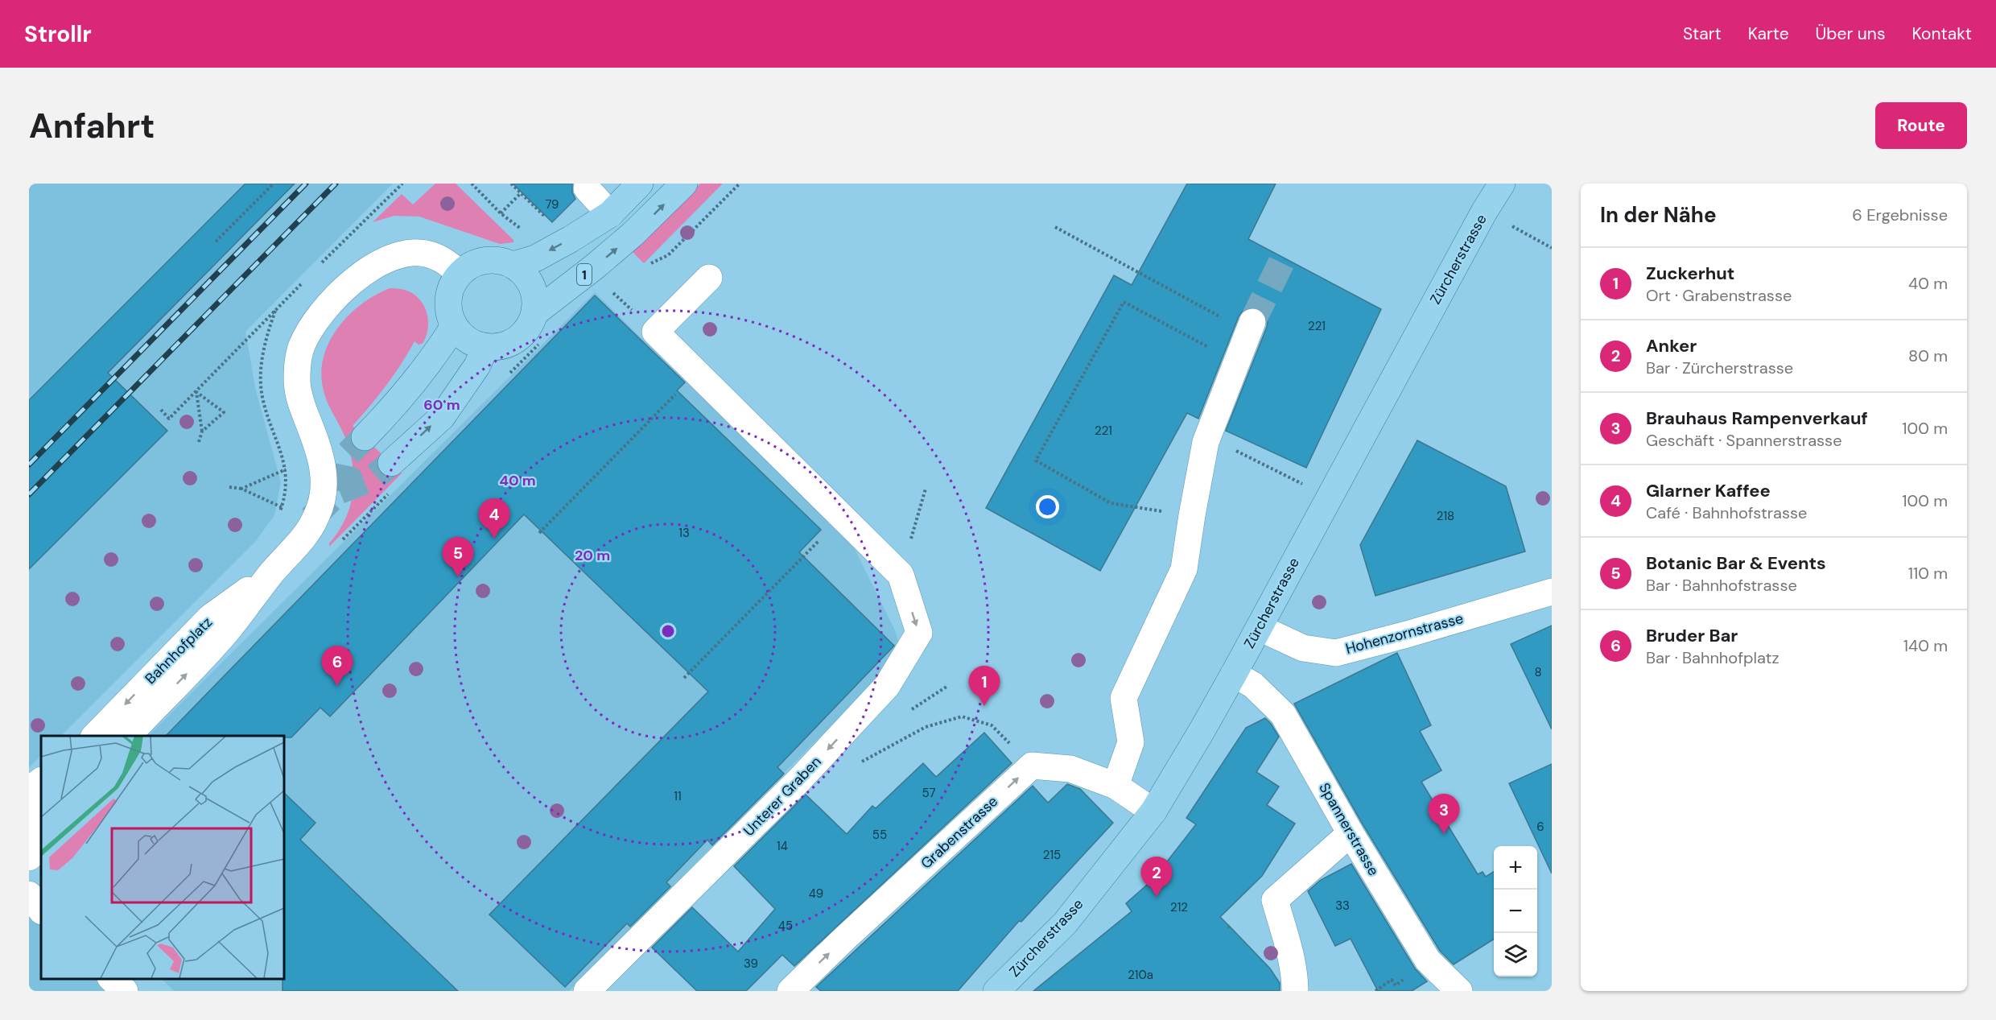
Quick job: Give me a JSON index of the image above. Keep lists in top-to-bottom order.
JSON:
{
  "streets": {
    "main road": ["Zürcherstrasse", "1"],
    "street": [
      "Hohenzornstrasse",
      "Bahnhofplatz",
      "Unterer Graben",
      "Spannerstrasse",
      "Grabenstrasse"
    ]
  },
  "crossings": [
    ["Zürcherstrasse", "Hohenzornstrasse"],
    ["Zürcherstrasse", "Spannerstrasse"],
    ["1", "Bahnhofplatz"]
  ],
  "one_way": ["Unterer Graben", "Grabenstrasse"],
  "house_numbers": [
    "79",
    "221",
    "221",
    "218",
    "13",
    "8",
    "57",
    "11",
    "6",
    "55",
    "14",
    "215",
    "49",
    "33",
    "212",
    "45",
    "39",
    "210a"
  ],
  "page": {
    "header": "Strollr",
    "nav": [
      "Start",
      "Karte",
      "Über uns",
      "Kontakt"
    ],
    "buttons": "Route",
    "title": "Anfahrt",
    "heading": ["In der Nähe", "6 Ergebnisse"],
    "list": [
      {
        "mark": "1",
        "name": "Zuckerhut",
        "note": "Ort · Grabenstrasse",
        "value": "40 m"
      },
      {
        "mark": "2",
        "name": "Anker",
        "note": "Bar · Zürcherstrasse",
        "value": "80 m"
      },
      {
        "mark": "3",
        "name": "Brauhaus Rampenverkauf",
        "note": "Geschäft · Spannerstrasse",
        "value": "100 m"
      },
      {
        "mark": "4",
        "name": "Glarner Kaffee",
        "note": "Café · Bahnhofstrasse",
        "value": "100 m"
      },
      {
        "mark": "5",
        "name": "Botanic Bar & Events",
        "note": "Bar · Bahnhofstrasse",
        "value": "110 m"
      },
      {
        "mark": "6",
        "name": "Bruder Bar",
        "note": "Bar · Bahnhofplatz",
        "value": "140 m"
      }
    ],
    "pins": [
      "4",
      "5",
      "6",
      "1",
      "3",
      "2"
    ],
    "map_buttons": ["+", "−"]
  },
  "rings": ["60 m", "40 m", "20 m"]
}
